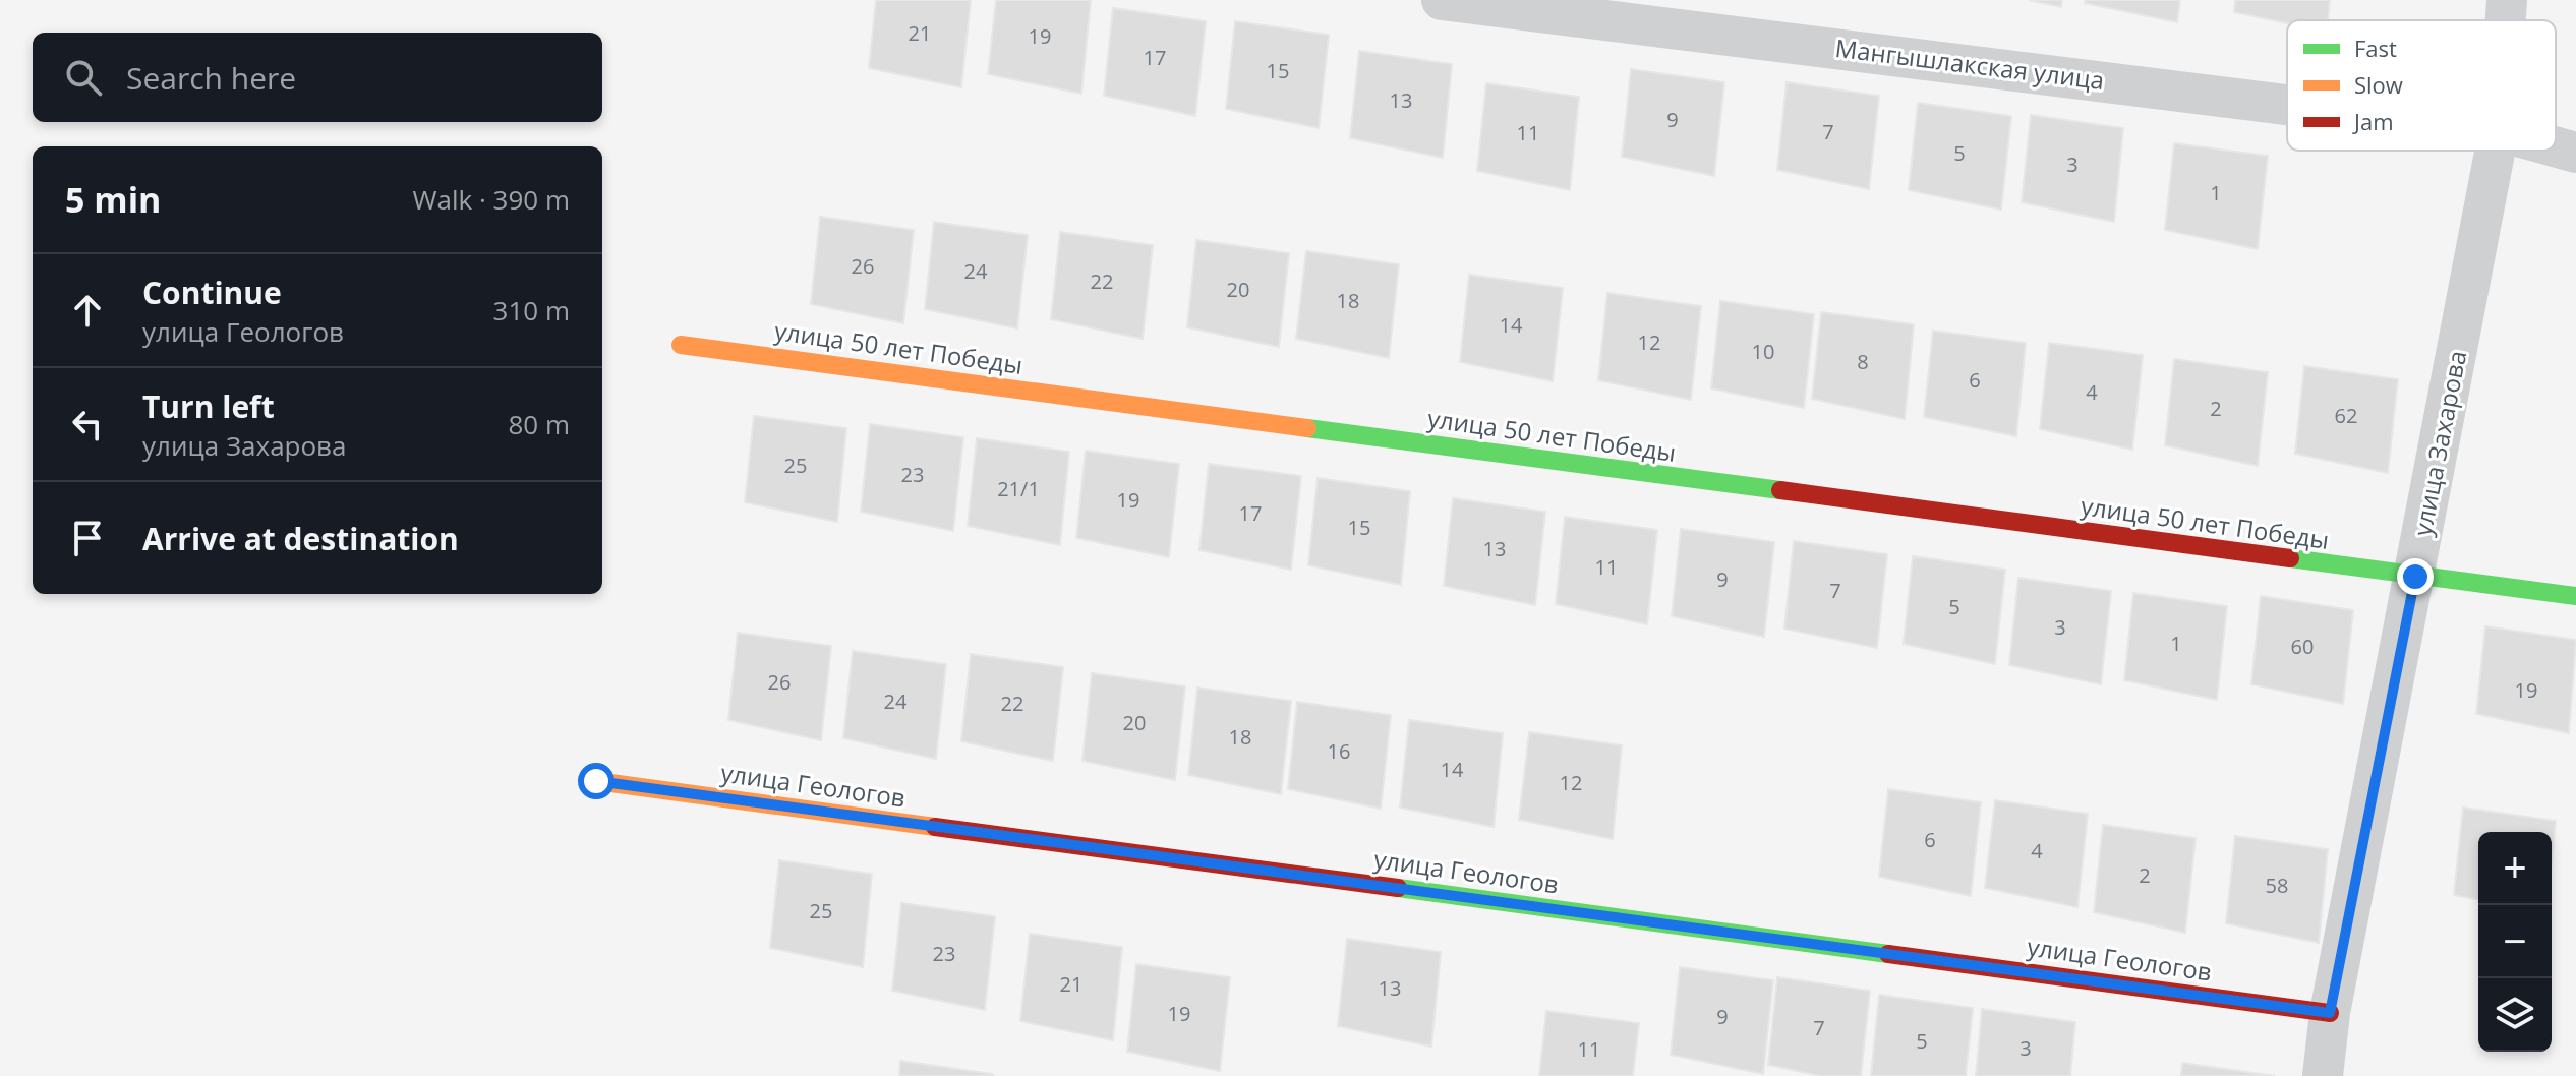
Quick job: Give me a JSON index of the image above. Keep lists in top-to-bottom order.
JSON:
{
  "streets": {
    "street": [
      "Мангышлакская улица",
      "улица 50 лет Победы",
      "улица Захарова",
      "улица Геологов"
    ]
  },
  "crossings": [
    ["улица 50 лет Победы", "улица Захарова"],
    ["улица Захарова", "улица Геологов"]
  ],
  "house_numbers": [
    "21",
    "19",
    "17",
    "15",
    "13",
    "9",
    "7",
    "11",
    "5",
    "3",
    "1",
    "26",
    "24",
    "22",
    "20",
    "18",
    "14",
    "12",
    "10",
    "8",
    "6",
    "4",
    "2",
    "62",
    "25",
    "23",
    "21/1",
    "19",
    "17",
    "15",
    "13",
    "11",
    "9",
    "7",
    "5",
    "3",
    "1",
    "60",
    "26",
    "19",
    "24",
    "22",
    "20",
    "18",
    "16",
    "14",
    "12",
    "6",
    "4",
    "2",
    "58",
    "25",
    "23",
    "21",
    "13",
    "19",
    "9",
    "7",
    "5",
    "3",
    "11"
  ],
  "legend": ["Fast", "Slow", "Jam"],
  "page": {
    "search": "Search here",
    "heading": ["5 min", "Walk · 390 m"],
    "list": [
      ["Continue", "улица Геологов", "310 m"],
      ["Turn left", "улица Захарова", "80 m"],
      "Arrive at destination"
    ],
    "map_buttons": ["+", "−"]
  }
}
